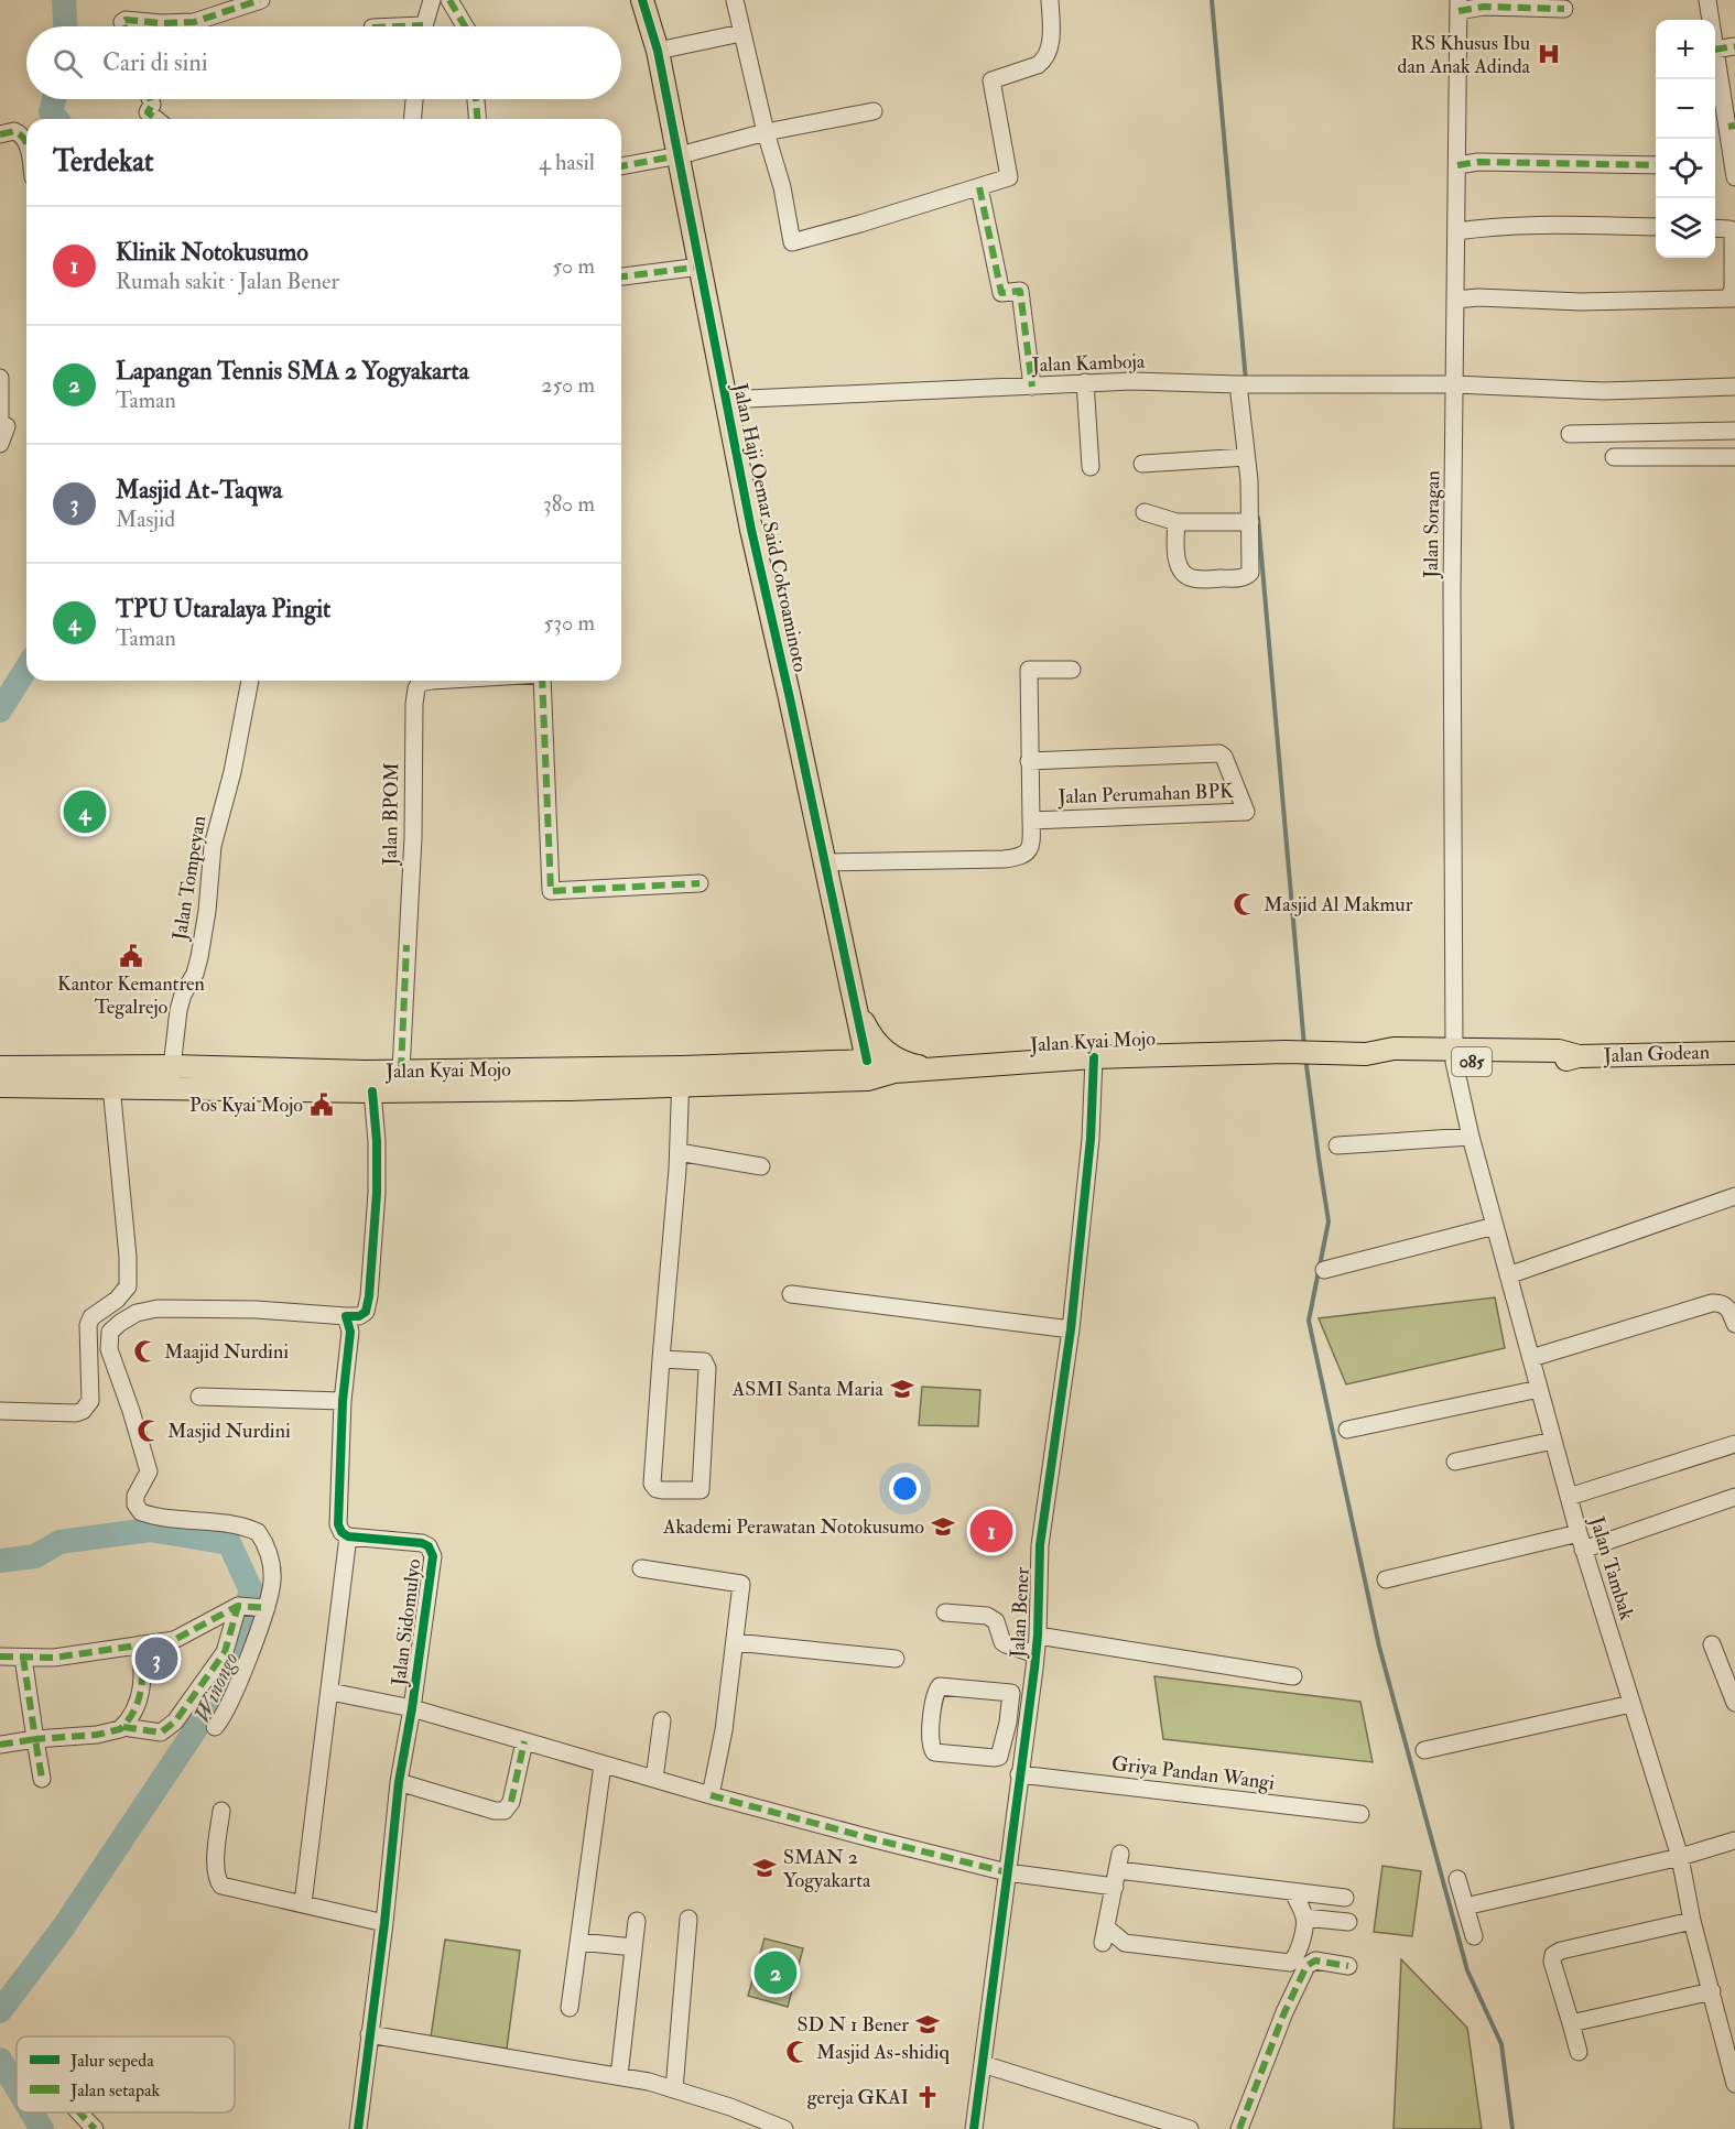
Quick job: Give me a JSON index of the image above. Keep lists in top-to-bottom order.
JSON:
{
  "streets": {
    "main road": [
      "Jalan Haji Oemar Said Cokroaminoto",
      "Jalan Kyai Mojo",
      "Jalan Godean",
      "085"
    ],
    "street": [
      "Jalan Kamboja",
      "Jalan Soragan",
      "Jalan Perumahan BPK",
      "Jalan BPOM",
      "Jalan Tompeyan",
      "Jalan Tambak",
      "Jalan Bener",
      "Jalan Sidomulyo",
      "Griya Pandan Wangi"
    ]
  },
  "crossings": [
    ["Jalan Kamboja", "Jalan Soragan"],
    ["Jalan Kamboja", "Jalan Haji Oemar Said Cokroaminoto"],
    ["Jalan Soragan", "Jalan Godean"],
    ["Jalan Soragan", "Jalan Tambak"],
    ["Jalan Haji Oemar Said Cokroaminoto", "Jalan Perumahan BPK"],
    ["Jalan Haji Oemar Said Cokroaminoto", "Jalan Kyai Mojo"],
    ["Jalan BPOM", "Jalan Kyai Mojo"],
    ["Jalan Tompeyan", "Jalan Kyai Mojo"],
    ["Jalan Kyai Mojo", "Jalan Godean"],
    ["Jalan Kyai Mojo", "Jalan Bener"],
    ["Jalan Godean", "Jalan Tambak"],
    ["Jalan Bener", "Griya Pandan Wangi"]
  ],
  "water": ["Winongo"],
  "places": {
    "hospital": ["RS Khusus Ibu dan Anak Adinda"],
    "mosque": [
      "Masjid Al Makmur",
      "Maajid Nurdini",
      "Masjid Nurdini",
      "Masjid As-shidiq"
    ],
    "public building": ["Kantor Kemantren Tegalrejo", "Pos Kyai Mojo"],
    "school or university": [
      "ASMI Santa Maria",
      "Akademi Perawatan Notokusumo",
      "SMAN 2 Yogyakarta",
      "SD N 1 Bener"
    ],
    "church": ["gereja GKAI"]
  },
  "legend": ["Jalur sepeda", "Jalan setapak"],
  "page": {
    "map_buttons": ["+", "−"],
    "search": "Cari di sini",
    "heading": ["Terdekat", "4 hasil"],
    "list": [
      {
        "mark": "1",
        "name": "Klinik Notokusumo",
        "note": "Rumah sakit · Jalan Bener",
        "value": "50 m"
      },
      {
        "mark": "2",
        "name": "Lapangan Tennis SMA 2 Yogyakarta",
        "note": "Taman",
        "value": "250 m"
      },
      {
        "mark": "3",
        "name": "Masjid At-Taqwa",
        "note": "Masjid",
        "value": "380 m"
      },
      {
        "mark": "4",
        "name": "TPU Utaralaya Pingit",
        "note": "Taman",
        "value": "530 m"
      }
    ],
    "pins": [
      "4",
      "1",
      "3",
      "2"
    ]
  }
}
